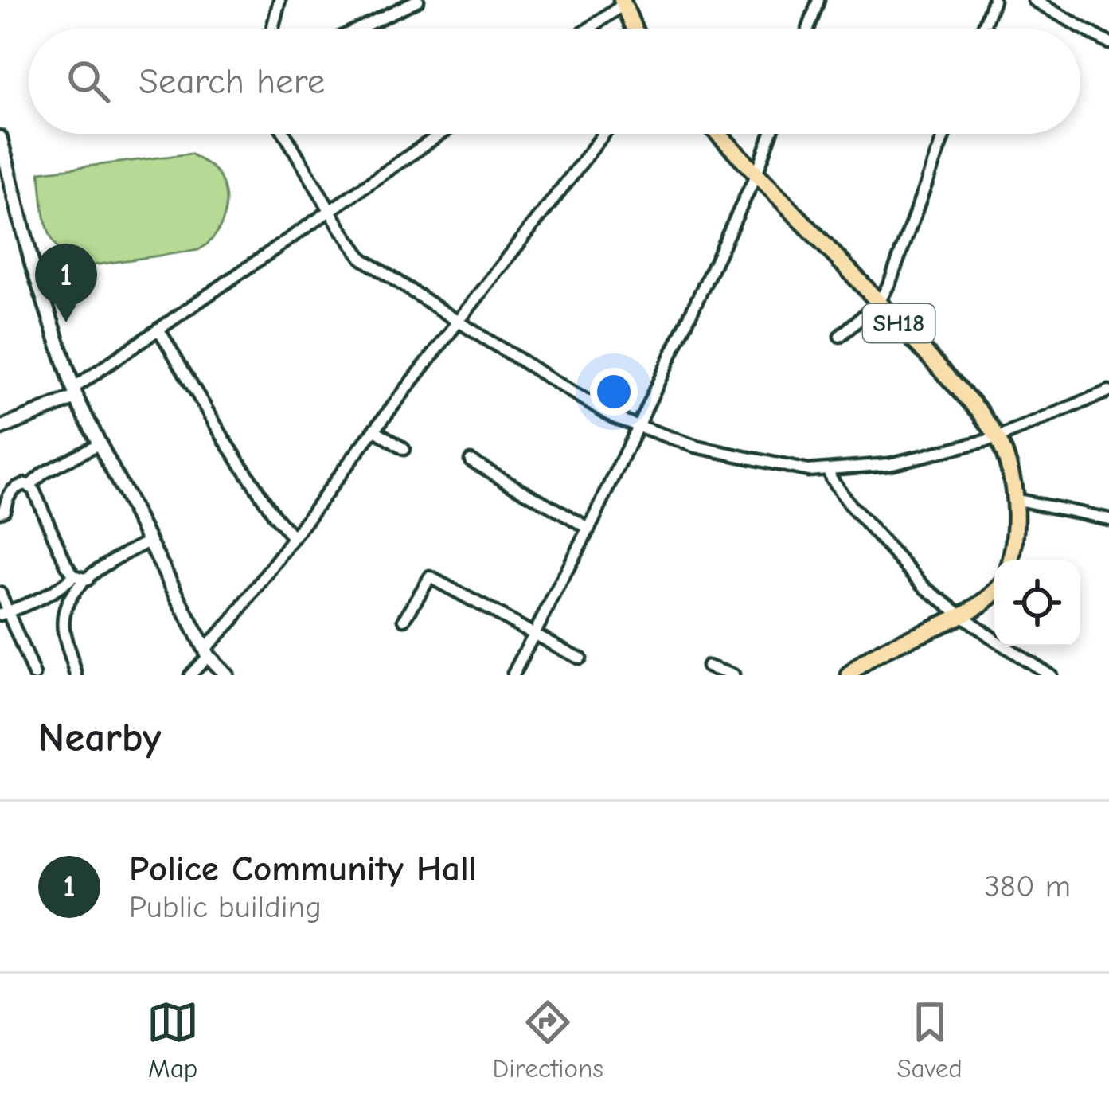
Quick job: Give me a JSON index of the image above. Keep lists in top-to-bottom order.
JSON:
{
  "streets": {
    "main road": ["SH18"]
  },
  "page": {
    "search": "Search here",
    "pins": "1",
    "heading": "Nearby",
    "list": [
      {
        "mark": "1",
        "name": "Police Community Hall",
        "note": "Public building",
        "value": "380 m"
      }
    ],
    "nav": ["Map", "Directions", "Saved"]
  }
}
